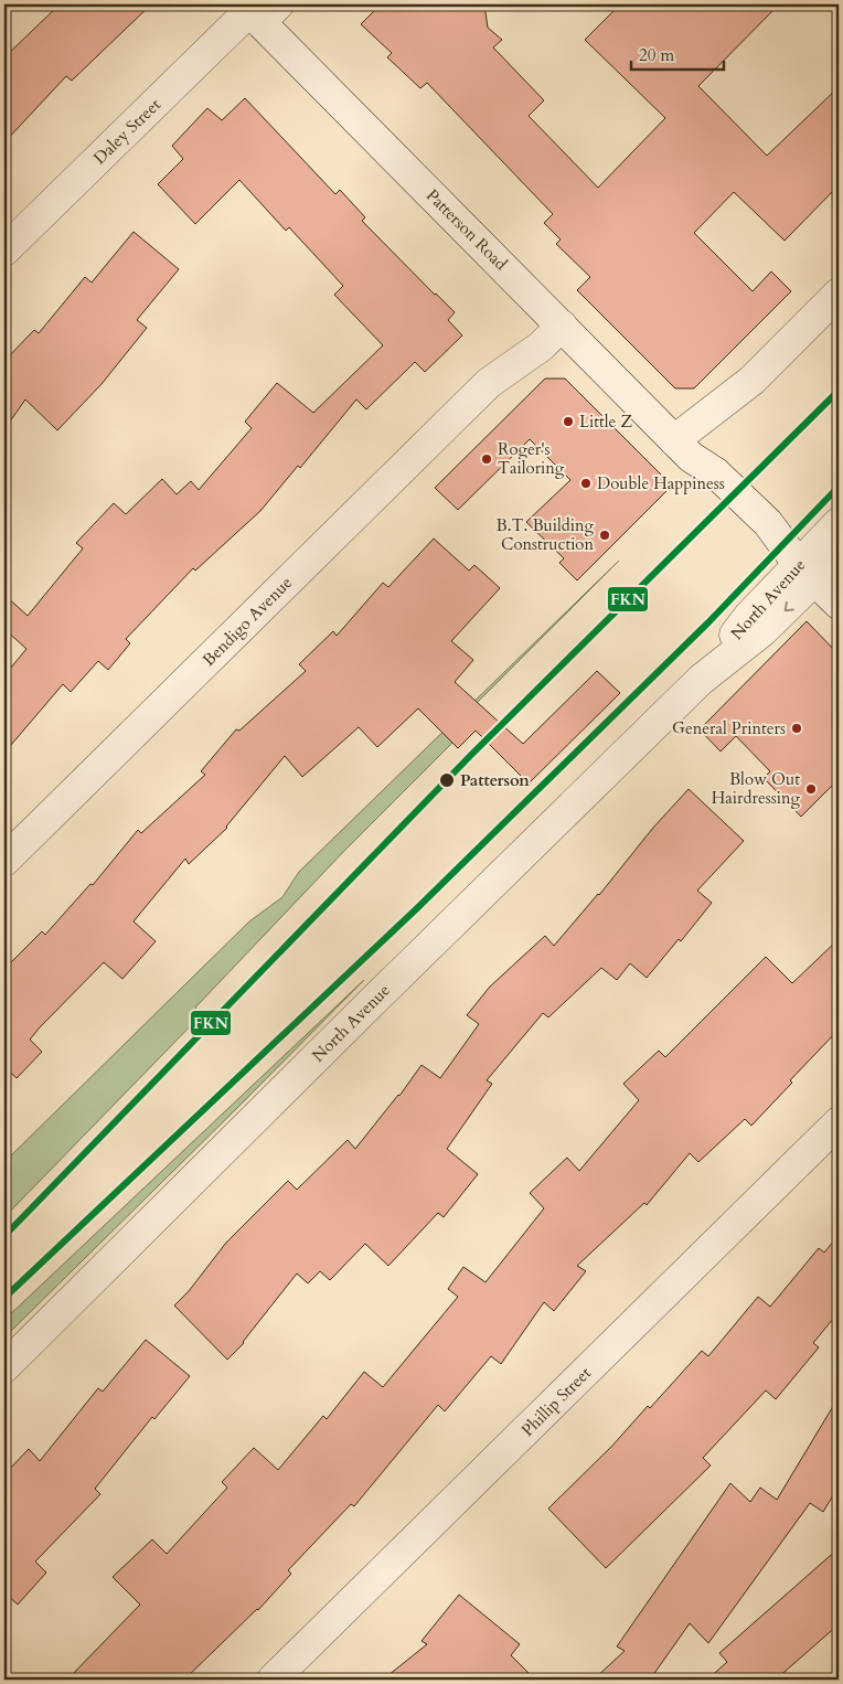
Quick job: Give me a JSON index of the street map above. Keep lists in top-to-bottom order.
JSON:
{
  "streets": {
    "street": [
      "Daley Street",
      "Patterson Road",
      "North Avenue",
      "Bendigo Avenue",
      "Phillip Street"
    ]
  },
  "crossings": [
    ["Daley Street", "Patterson Road"],
    ["Patterson Road", "North Avenue"],
    ["Patterson Road", "Bendigo Avenue"]
  ],
  "places": [
    "Little Z",
    "Roger's Tailoring",
    "Double Happiness",
    "B.T. Building Construction",
    "General Printers",
    "Patterson",
    "Blow Out Hairdressing"
  ],
  "lines": ["transit line FKN"],
  "scale_bar": "20 m"
}
